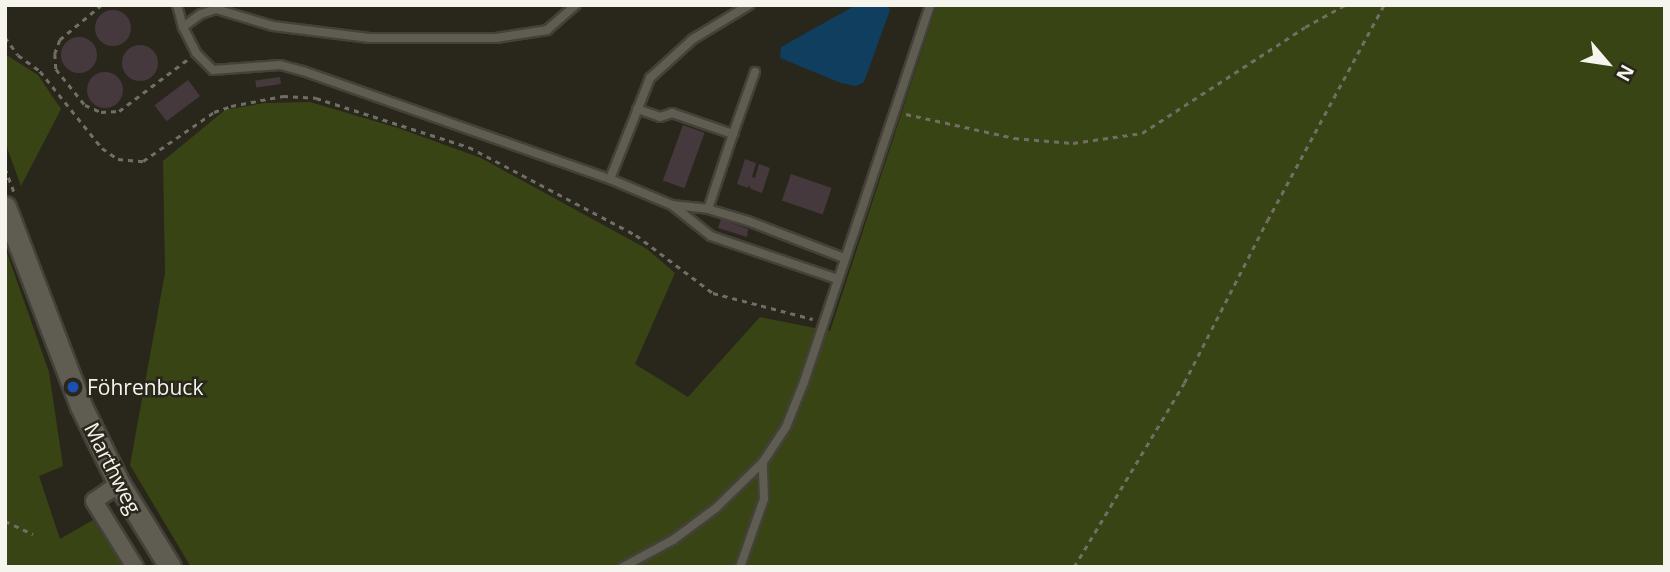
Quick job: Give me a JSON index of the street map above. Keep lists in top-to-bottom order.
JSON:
{
  "streets": {
    "main road": ["Marthweg"]
  },
  "places": ["Föhrenbuck"],
  "north": "bottom right"
}
